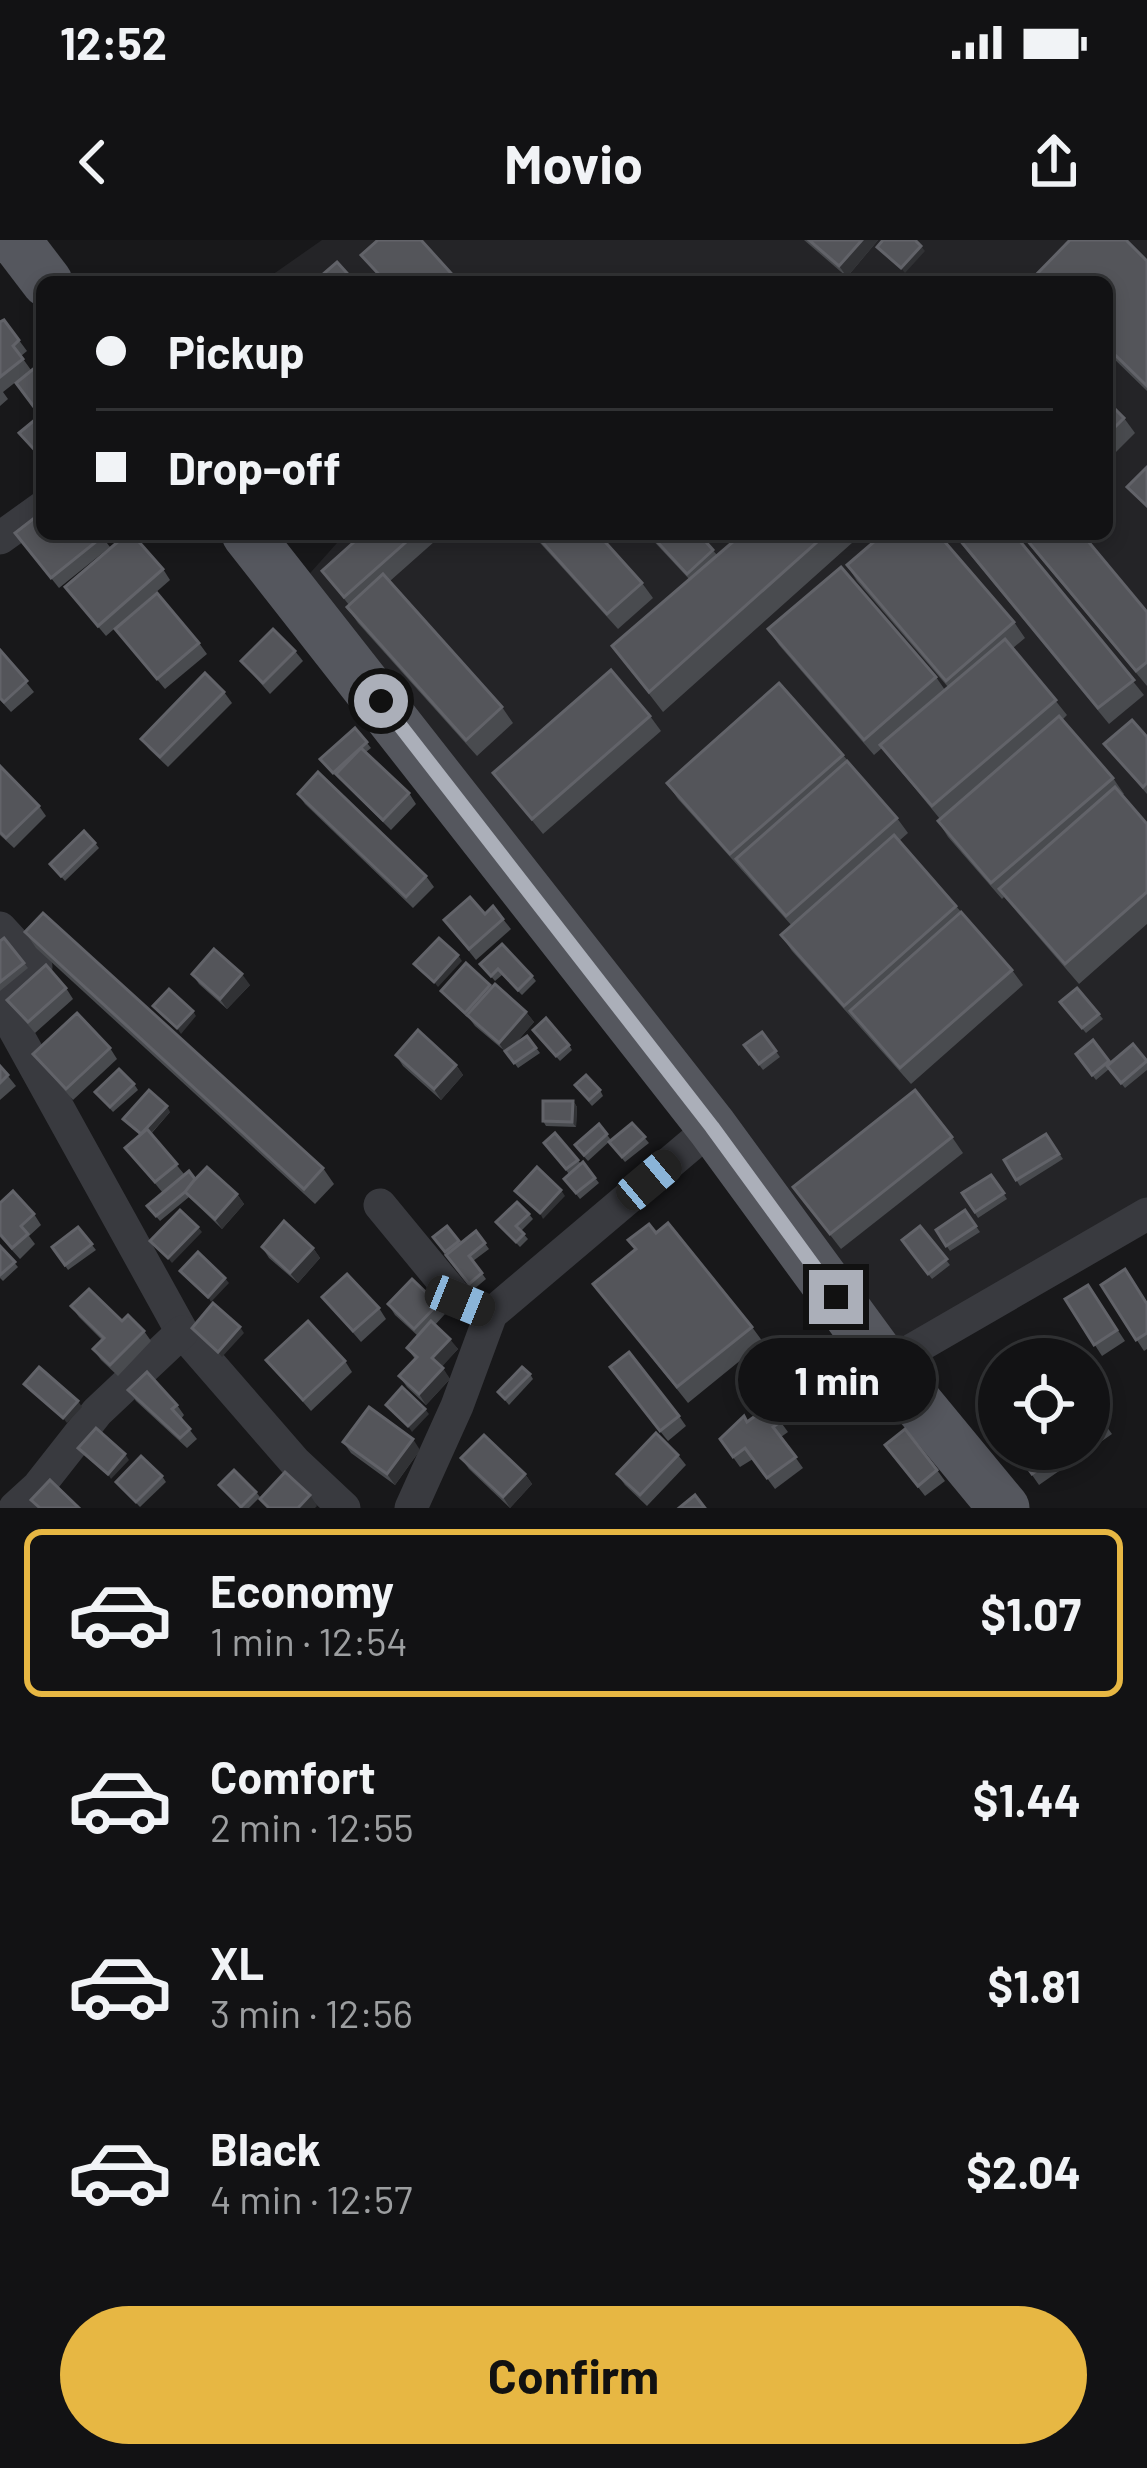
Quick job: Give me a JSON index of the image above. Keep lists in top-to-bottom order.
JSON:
{
  "page": {
    "status": "12:52",
    "header": "Movio",
    "banner": ["Pickup", "Drop-off"],
    "bubble": "1 min",
    "list": [
      {
        "name": "Economy",
        "note": "1 min · 12:54",
        "value": "$1.07"
      },
      {
        "name": "Comfort",
        "note": "2 min · 12:55",
        "value": "$1.44"
      },
      {
        "name": "XL",
        "note": "3 min · 12:56",
        "value": "$1.81"
      },
      {
        "name": "Black",
        "note": "4 min · 12:57",
        "value": "$2.04"
      }
    ],
    "buttons": "Confirm"
  }
}
